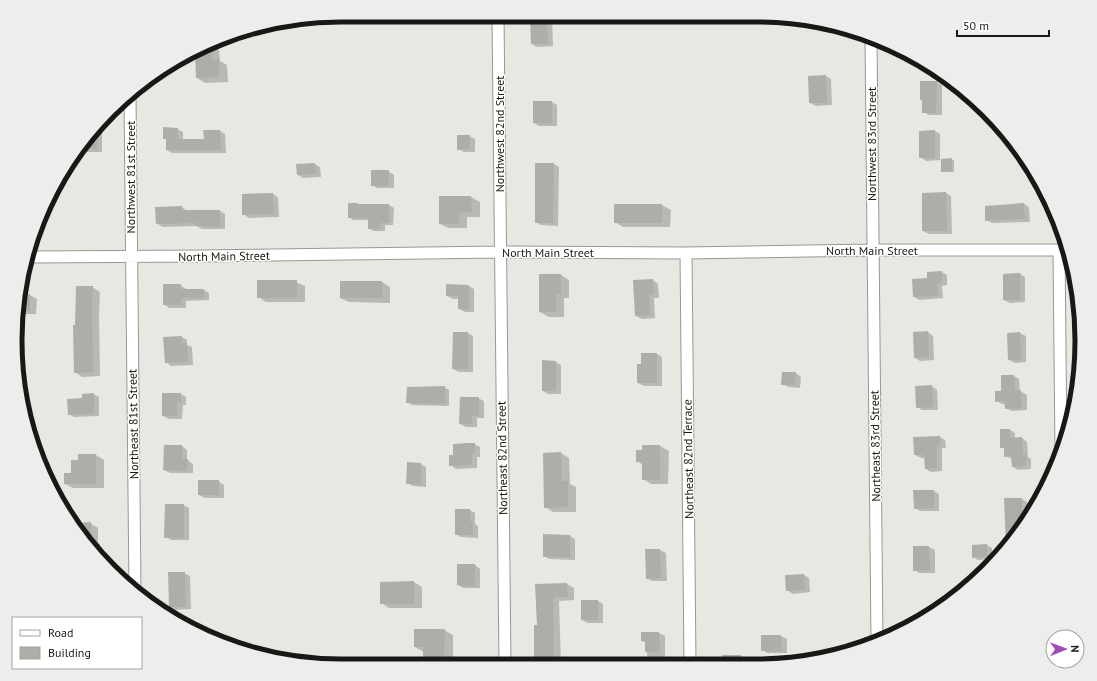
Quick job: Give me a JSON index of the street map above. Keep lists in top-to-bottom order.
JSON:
{
  "streets": {
    "street": [
      "Northwest 82nd Street",
      "Northwest 83rd Street",
      "Northwest 81st Street",
      "North Main Street",
      "Northeast 81st Street",
      "Northeast 83rd Street",
      "Northeast 82nd Street",
      "Northeast 82nd Terrace"
    ]
  },
  "crossings": [
    ["Northwest 82nd Street", "North Main Street"],
    ["Northwest 82nd Street", "Northeast 82nd Street"],
    ["Northwest 83rd Street", "North Main Street"],
    ["Northwest 83rd Street", "Northeast 83rd Street"],
    ["Northwest 81st Street", "North Main Street"],
    ["Northwest 81st Street", "Northeast 81st Street"],
    ["North Main Street", "Northeast 81st Street"],
    ["North Main Street", "Northeast 83rd Street"],
    ["North Main Street", "Northeast 82nd Street"],
    ["North Main Street", "Northeast 82nd Terrace"]
  ],
  "legend": ["Road", "Building"],
  "scale_bar": "50 m",
  "north": "right"
}
